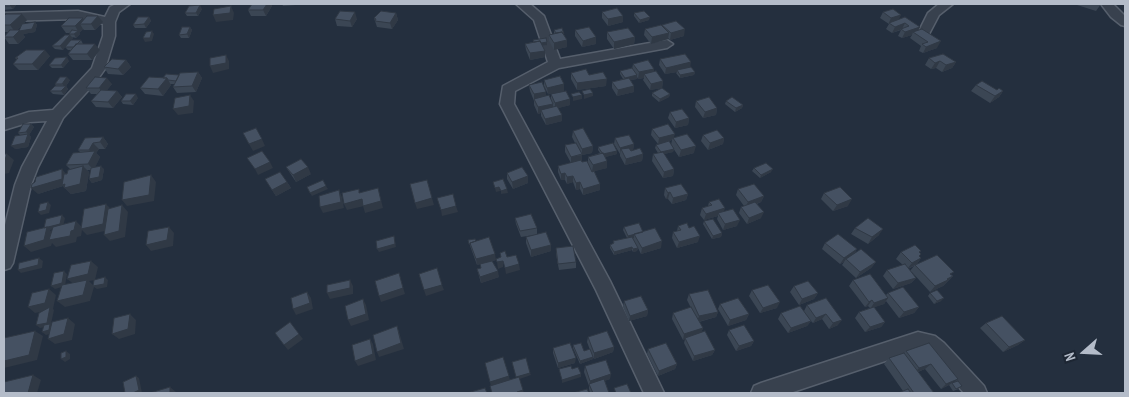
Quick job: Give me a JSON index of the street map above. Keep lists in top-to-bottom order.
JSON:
{
  "north": "left"
}
